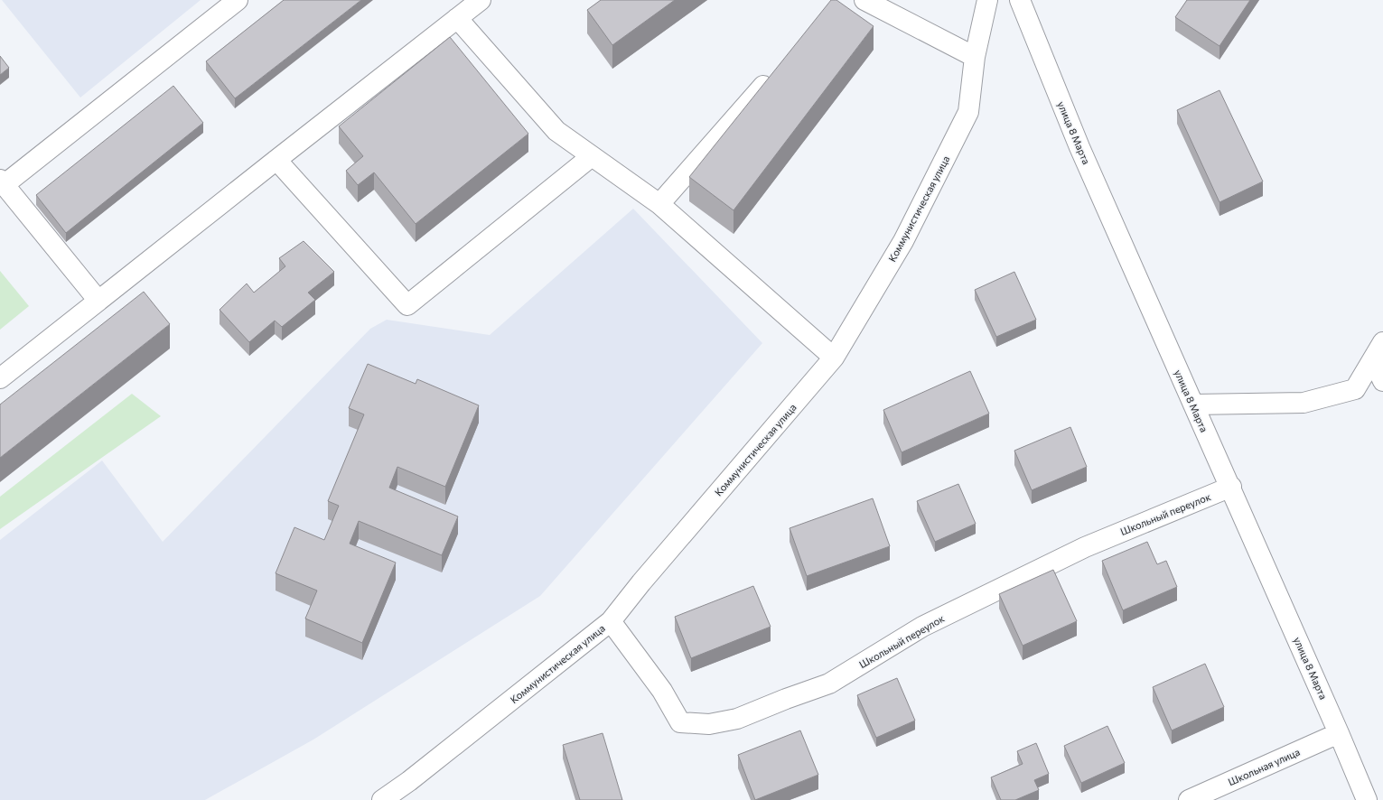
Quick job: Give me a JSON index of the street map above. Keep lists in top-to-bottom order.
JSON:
{
  "streets": {
    "street": [
      "улица 8 Марта",
      "Коммунистическая улица",
      "Школьный переулок",
      "Школьная улица"
    ]
  },
  "crossings": [
    ["улица 8 Марта", "Школьный переулок"],
    ["улица 8 Марта", "Школьная улица"],
    ["Коммунистическая улица", "Школьный переулок"]
  ]
}
